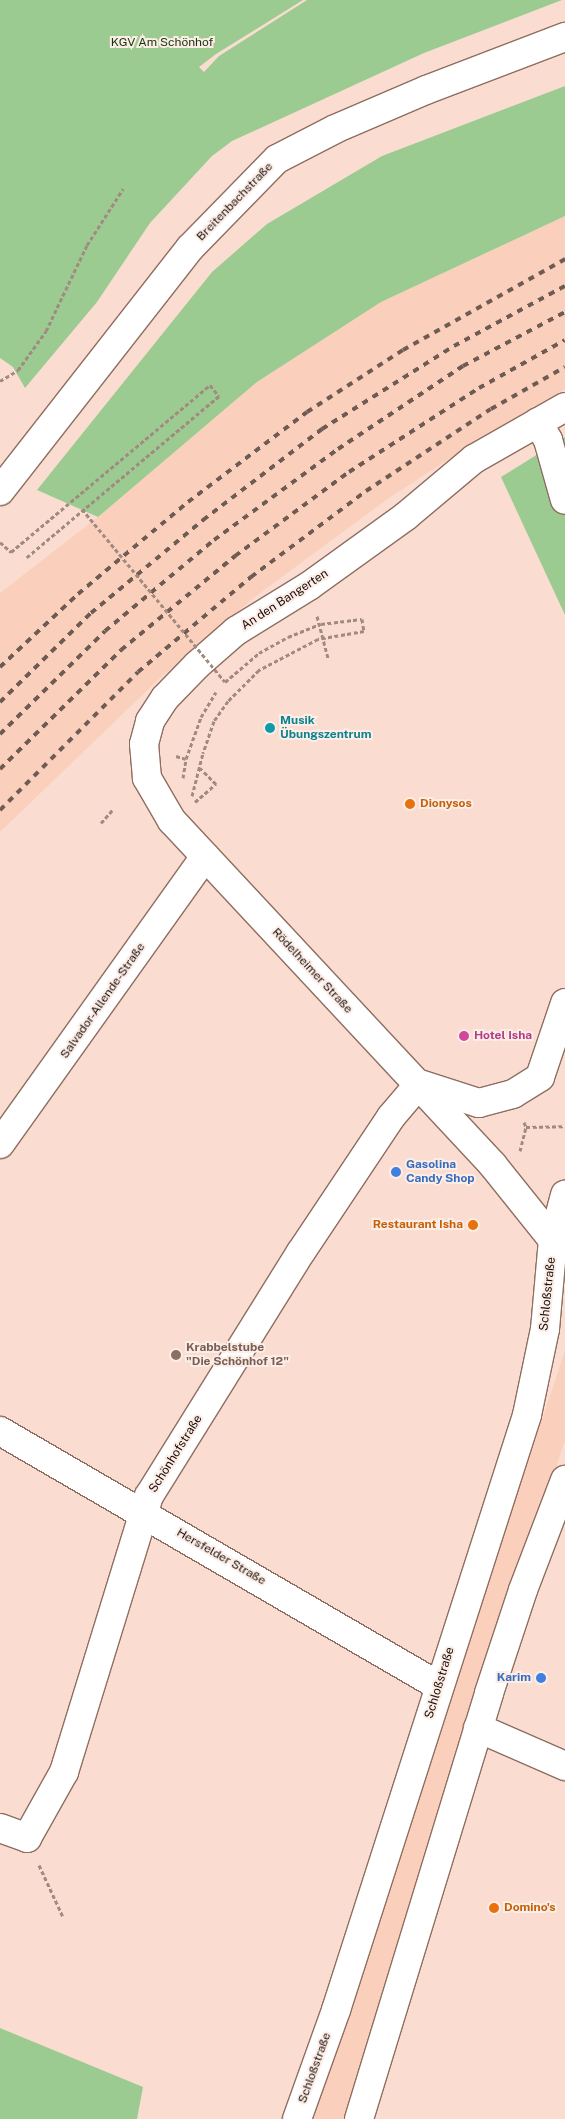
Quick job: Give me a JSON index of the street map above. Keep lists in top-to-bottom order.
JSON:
{
  "streets": {
    "street": [
      "Breitenbachstraße",
      "An den Bangerten",
      "Rödelheimer Straße",
      "Salvador-Allende-Straße",
      "Schloßstraße",
      "Schönhofstraße",
      "Hersfelder Straße"
    ]
  },
  "crossings": [
    ["An den Bangerten", "Rödelheimer Straße"],
    ["An den Bangerten", "Salvador-Allende-Straße"],
    ["Rödelheimer Straße", "Salvador-Allende-Straße"],
    ["Rödelheimer Straße", "Schloßstraße"],
    ["Rödelheimer Straße", "Schönhofstraße"],
    ["Schloßstraße", "Hersfelder Straße"],
    ["Schönhofstraße", "Hersfelder Straße"]
  ],
  "parks": ["KGV Am Schönhof"],
  "places": [
    "Musik Übungszentrum",
    "Dionysos",
    "Hotel Isha",
    "Gasolina Candy Shop",
    "Restaurant Isha",
    "Krabbelstube \"Die Schönhof 12\"",
    "Karim",
    "Domino's"
  ]
}
